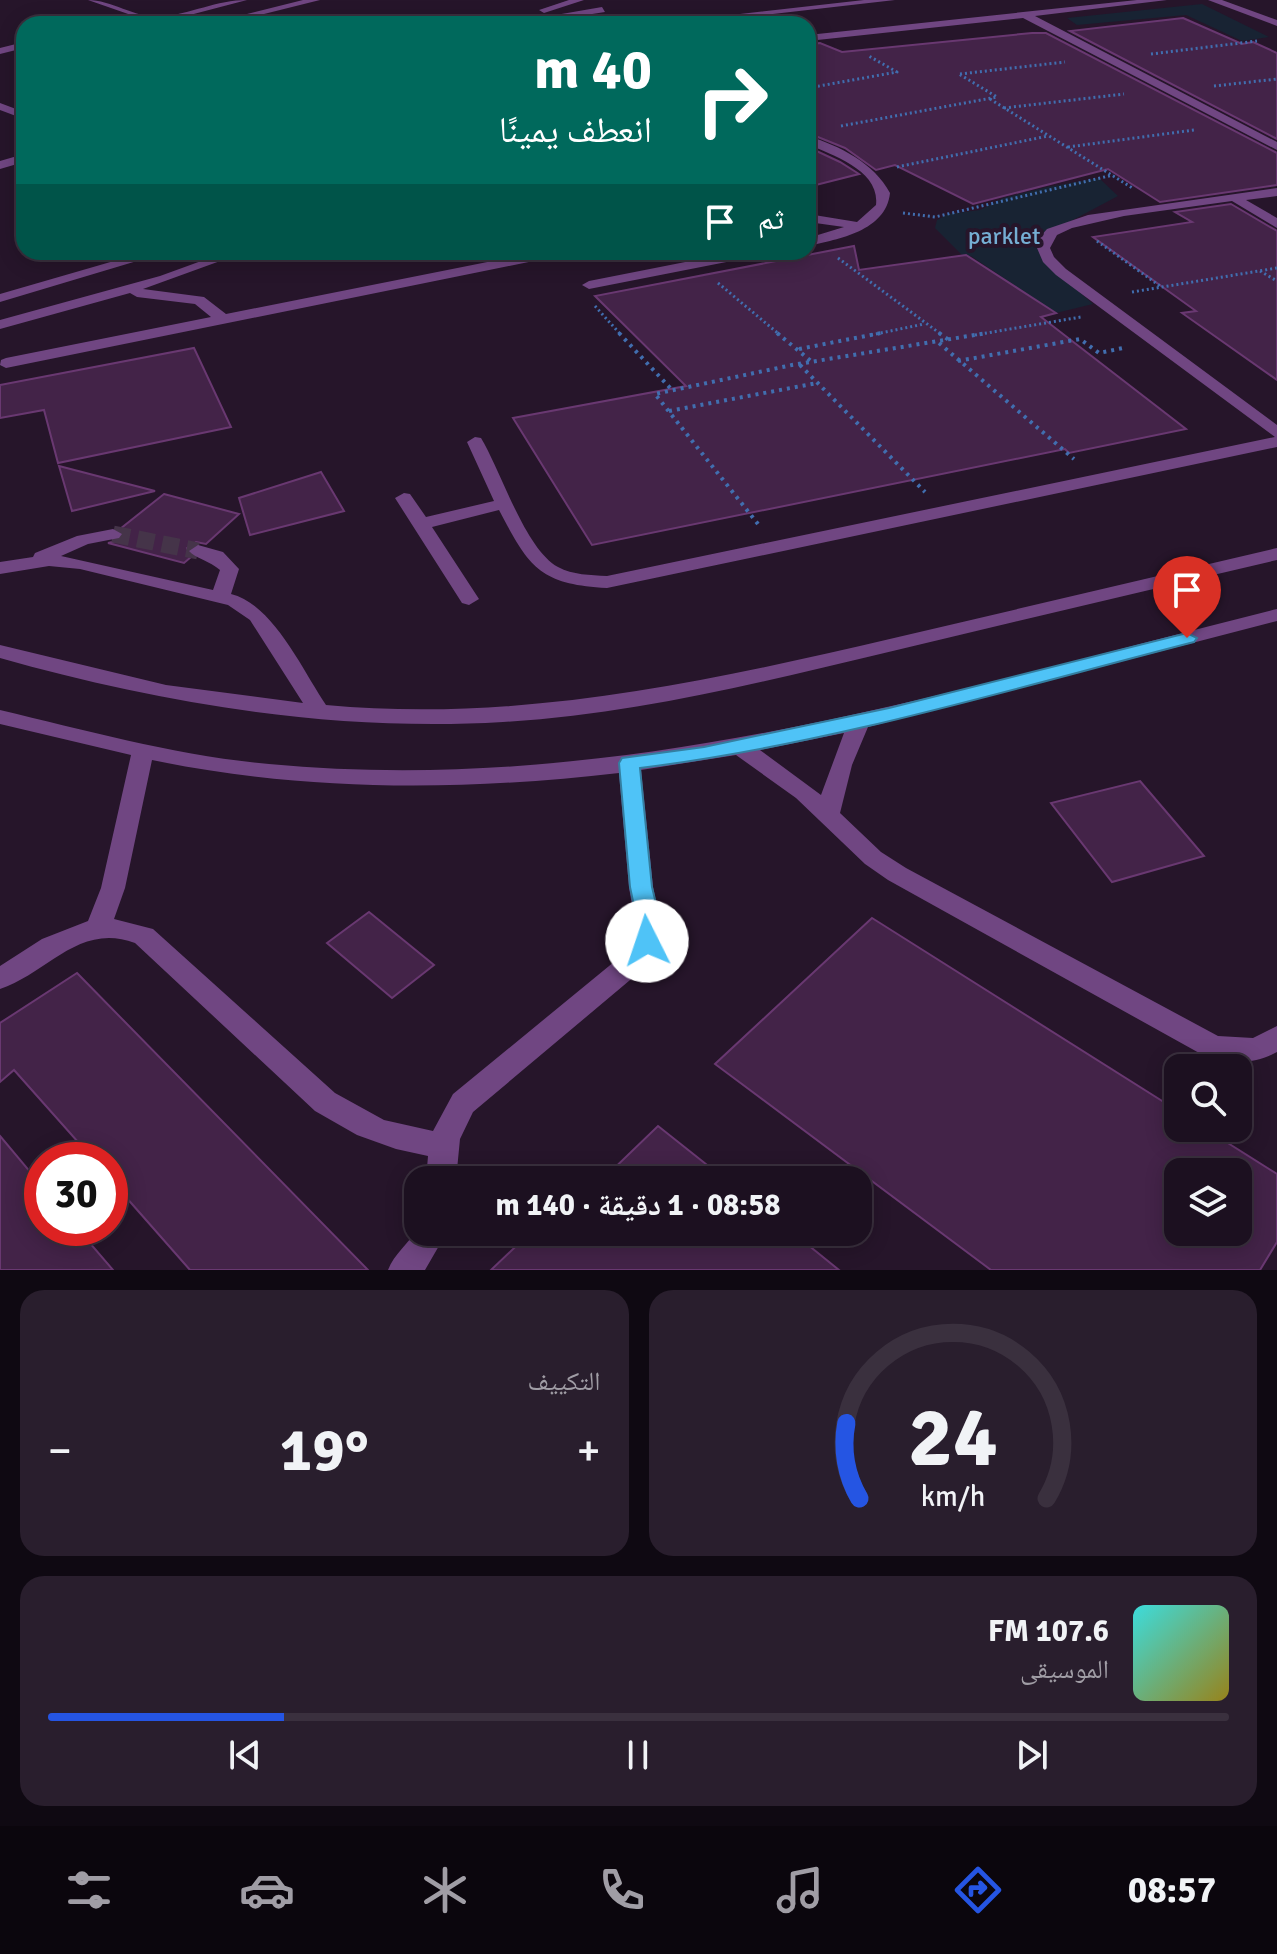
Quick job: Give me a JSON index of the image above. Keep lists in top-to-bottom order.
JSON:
{
  "parks": ["parklet"],
  "page": {
    "turn": ["40 m", "انعطف يمينًا"],
    "then": "ثم",
    "limit": "30",
    "trip": "08:58 · 1 دقيقة · 140 m",
    "tile": "التكييف",
    "heat": ["−", "19°", "+"],
    "song": ["107.6 FM", "الموسيقى"],
    "tabs": "08:57",
    "gauge": ["24", "km/h"]
  }
}
